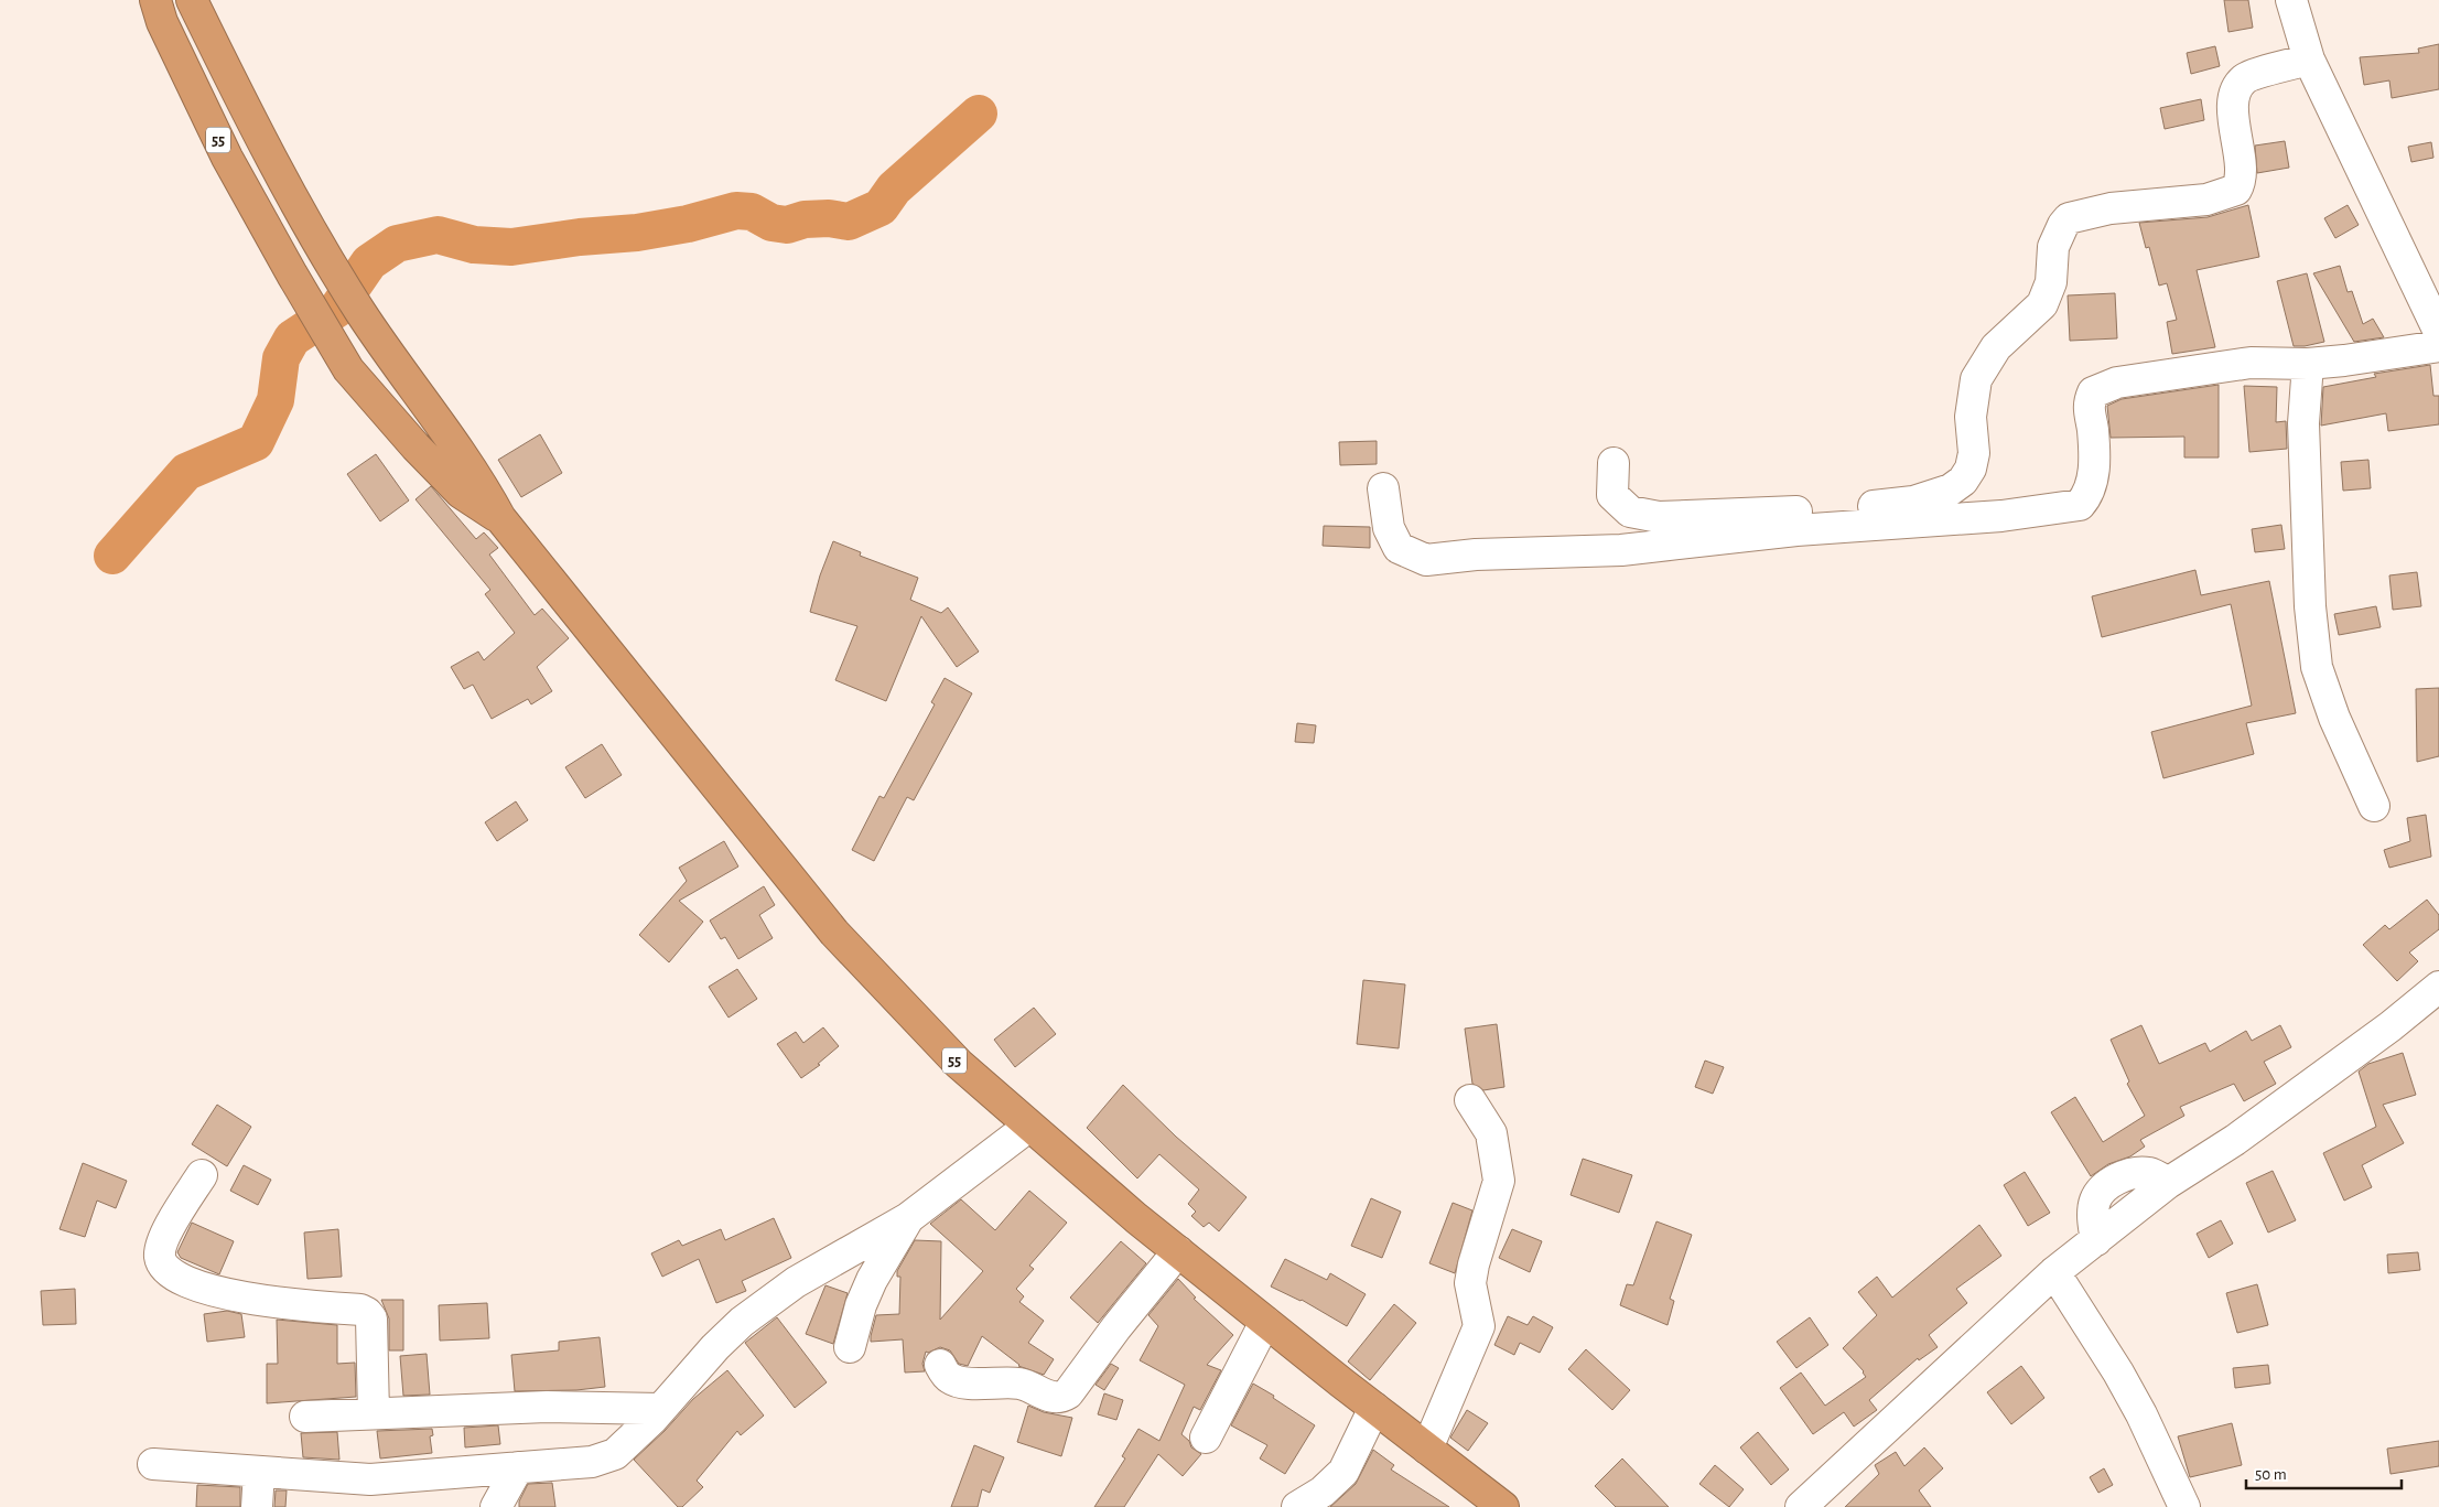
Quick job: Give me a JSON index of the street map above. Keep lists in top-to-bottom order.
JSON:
{
  "streets": {
    "highway": ["55"]
  },
  "scale_bar": "50 m"
}
